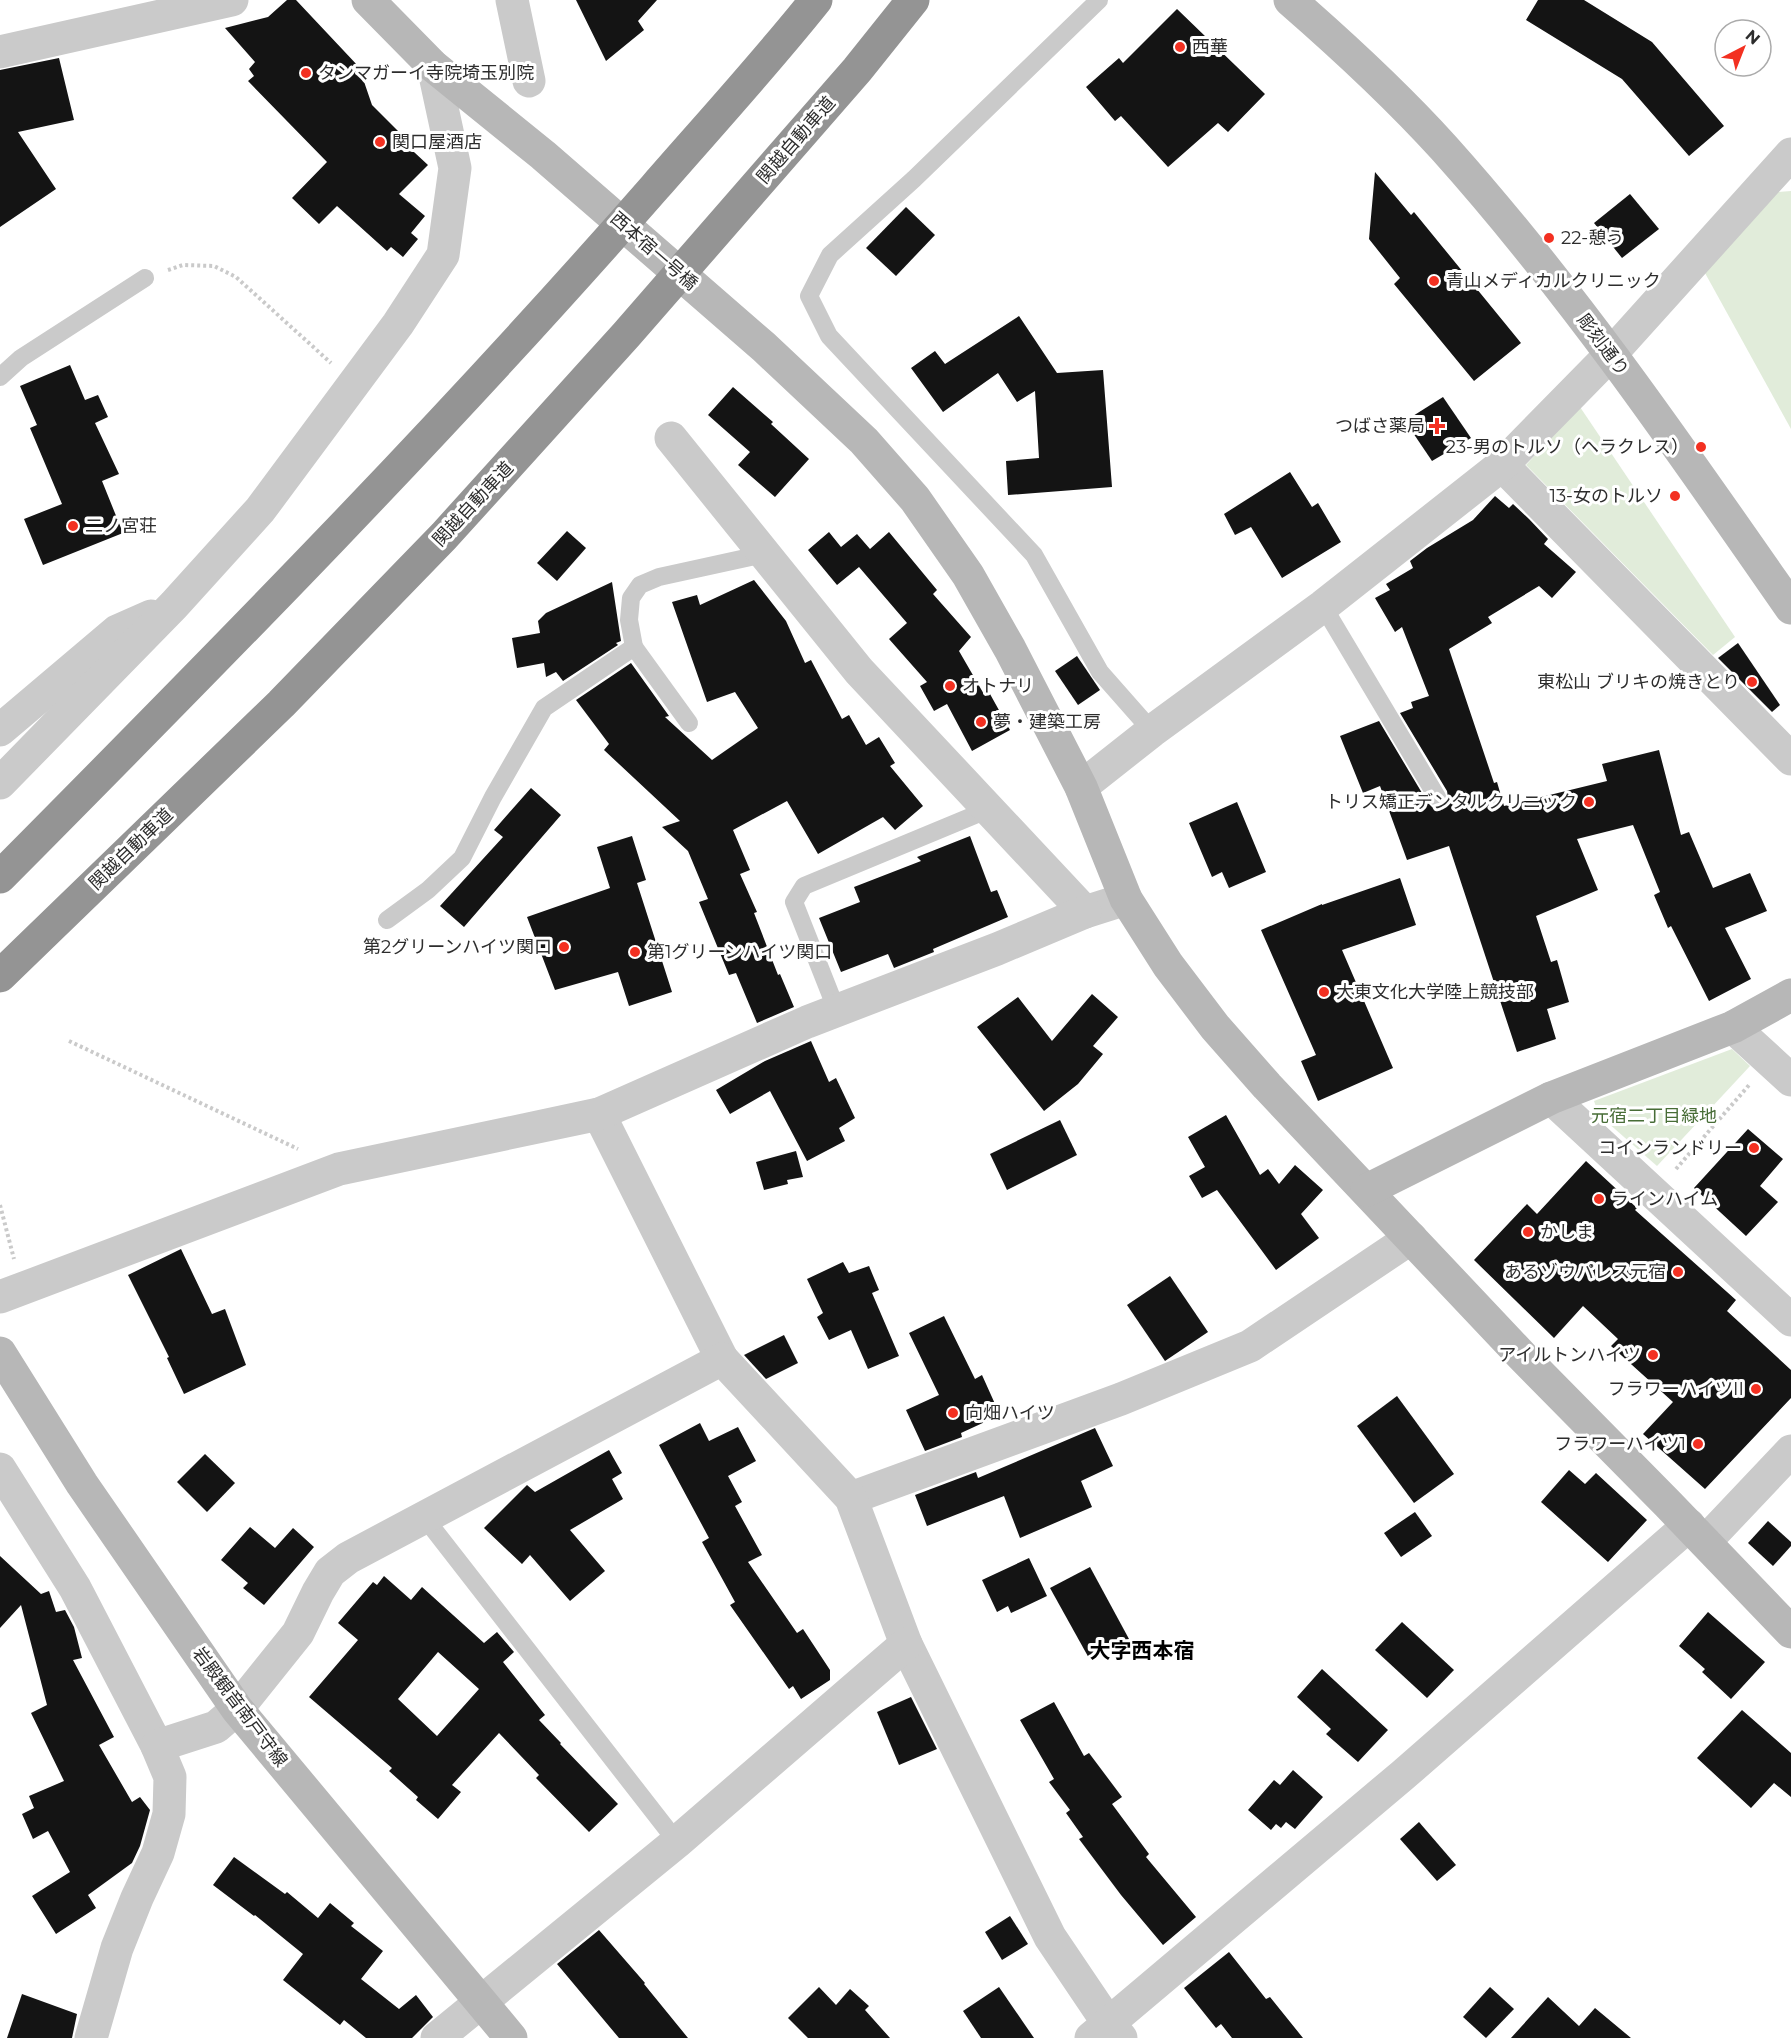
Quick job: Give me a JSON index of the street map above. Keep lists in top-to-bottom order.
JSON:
{
  "streets": {
    "highway": ["関越自動車道"],
    "street": ["西本宿一号橋", "彫刻通り", "岩殿観音南戸守線"]
  },
  "districts": ["大字西本宿"],
  "parks": ["元宿二丁目緑地"],
  "places": {
    "other": [
      "西華",
      "タンマガーイ寺院埼玉別院",
      "関口屋酒店",
      "22-憩う",
      "青山メディカルクリニック",
      "23-男のトルソ（ヘラクレス）",
      "13-女のトルソ",
      "二ノ宮荘",
      "東松山 ブリキの焼きとり",
      "オトナリ",
      "夢・建築工房",
      "トリス矯正デンタルクリニック",
      "第2グリーンハイツ関口",
      "第1グリーンハイツ関口",
      "大東文化大学陸上競技部",
      "コインランドリー",
      "ラインハイム",
      "かしま",
      "あるゾウパレス元宿",
      "アイルトンハイツ",
      "フラワーハイツII",
      "向畑ハイツ",
      "フラワーハイツ1"
    ],
    "health": ["つばさ薬局"]
  },
  "north": "top right"
}
